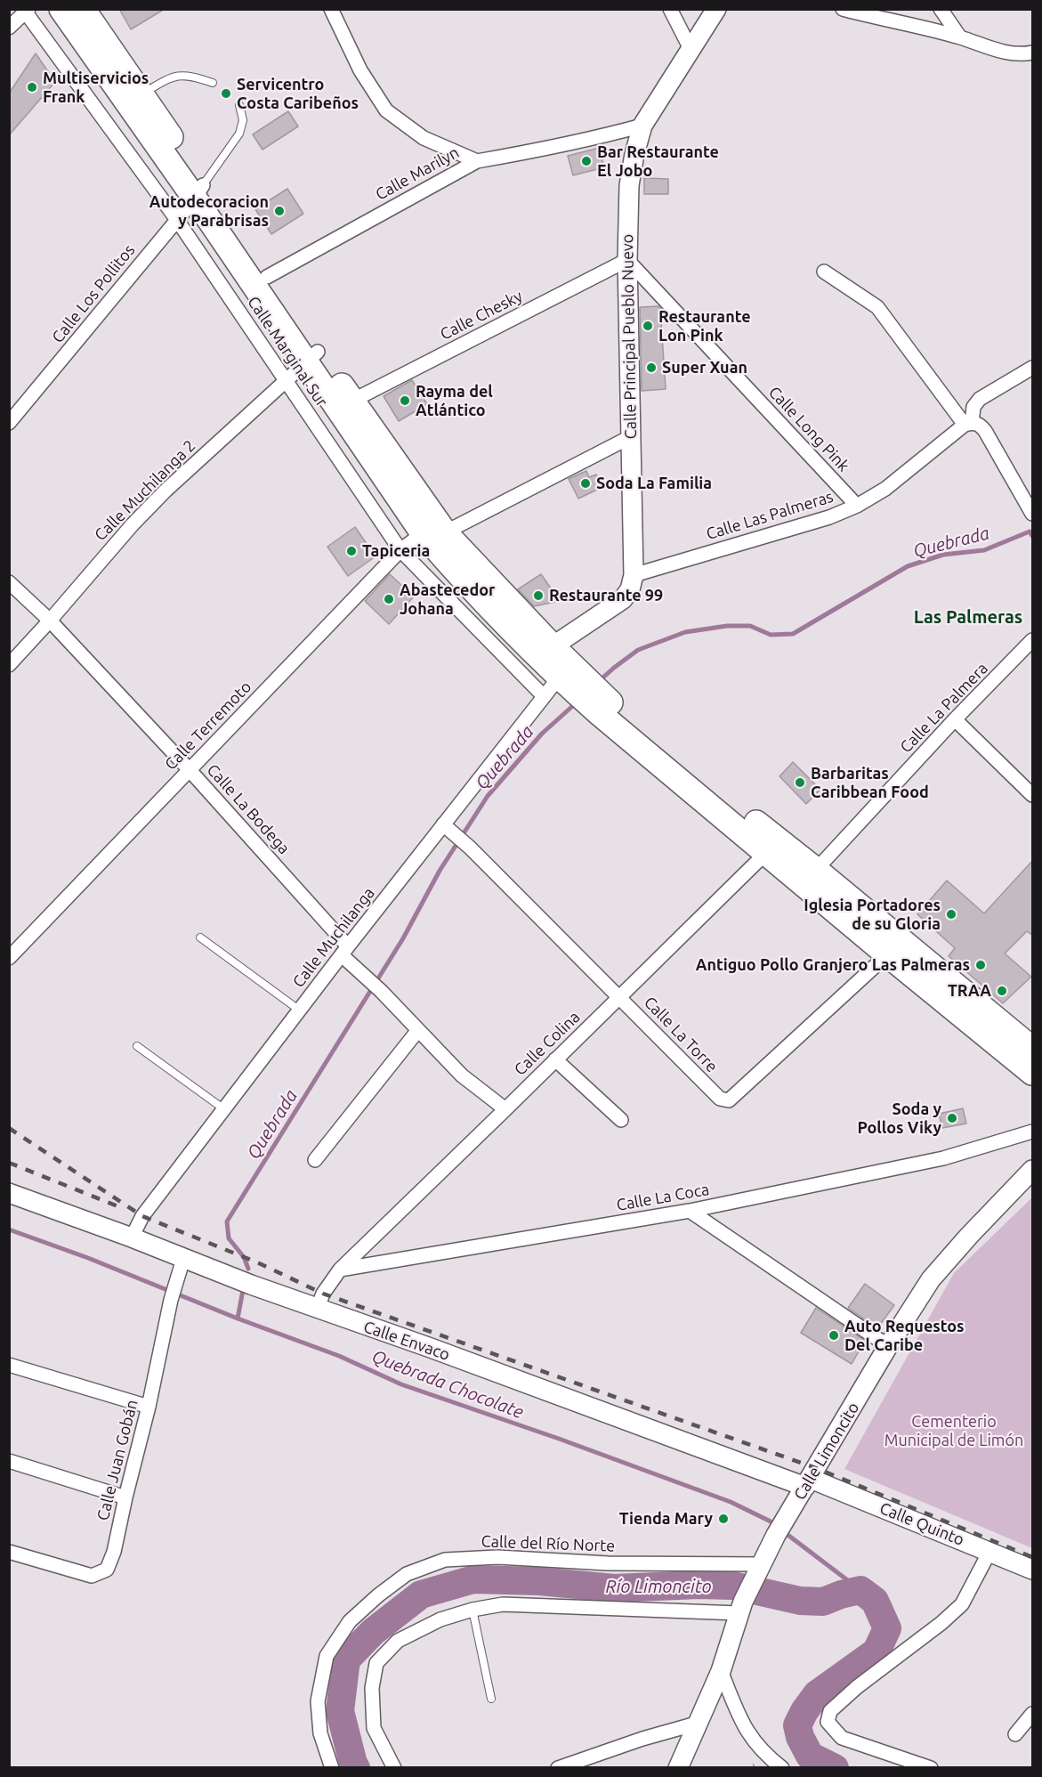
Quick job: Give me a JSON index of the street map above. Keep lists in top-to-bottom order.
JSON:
{
  "streets": {
    "street": [
      "Calle Marilyn",
      "Calle Los Pollitos",
      "Calle Chesky",
      "Calle Principal Pueblo Nuevo",
      "Calle Marginal Sur",
      "Calle Long Pink",
      "Calle Muchilanga 2",
      "Calle Las Palmeras",
      "Calle La Palmera",
      "Calle Terremoto",
      "Calle La Bodega",
      "Calle Muchilanga",
      "Calle La Torre",
      "Calle Colina",
      "Calle La Coca",
      "Calle Envaco",
      "Calle Limoncito",
      "Calle Juan Gobán",
      "Calle Quinto",
      "Calle del Río Norte"
    ]
  },
  "crossings": [
    ["Calle Los Pollitos", "Calle Marginal Sur"],
    ["Calle Chesky", "Calle Principal Pueblo Nuevo"],
    ["Calle Chesky", "Calle Long Pink"],
    ["Calle Principal Pueblo Nuevo", "Calle Long Pink"],
    ["Calle Principal Pueblo Nuevo", "Calle Las Palmeras"],
    ["Calle Principal Pueblo Nuevo", "Calle Terremoto"],
    ["Calle Marginal Sur", "Calle Muchilanga 2"],
    ["Calle Marginal Sur", "Calle Terremoto"],
    ["Calle Marginal Sur", "Calle Muchilanga"],
    ["Calle Long Pink", "Calle Las Palmeras"],
    ["Calle Muchilanga 2", "Calle La Bodega"],
    ["Calle Terremoto", "Calle La Bodega"],
    ["Calle La Bodega", "Calle Muchilanga"],
    ["Calle La Bodega", "Calle Colina"],
    ["Calle Muchilanga", "Calle La Torre"],
    ["Calle Muchilanga", "Calle Envaco"],
    ["Calle La Torre", "Calle Colina"],
    ["Calle Colina", "Calle La Coca"],
    ["Calle Envaco", "Calle Limoncito"],
    ["Calle Envaco", "Calle Juan Gobán"],
    ["Calle Envaco", "Calle Quinto"],
    ["Calle Limoncito", "Calle Quinto"],
    ["Calle Limoncito", "Calle del Río Norte"]
  ],
  "districts": ["Las Palmeras"],
  "water": ["Quebrada", "Quebrada Chocolate", "Río Limoncito"],
  "parks": ["Cementerio Municipal de Limón"],
  "places": [
    "Multiservicios Frank",
    "Servicentro Costa Caribeños",
    "Bar Restaurante El Jobo",
    "Autodecoracion y Parabrisas",
    "Restaurante Lon Pink",
    "Super Xuan",
    "Rayma del Atlántico",
    "Soda La Familia",
    "Tapiceria",
    "Restaurante 99",
    "Abastecedor Johana",
    "Barbaritas Caribbean Food",
    "Iglesia Portadores de su Gloria",
    "Antiguo Pollo Granjero Las Palmeras",
    "TRAA",
    "Soda y Pollos Viky",
    "Auto Requestos Del Caribe",
    "Tienda Mary"
  ]
}
